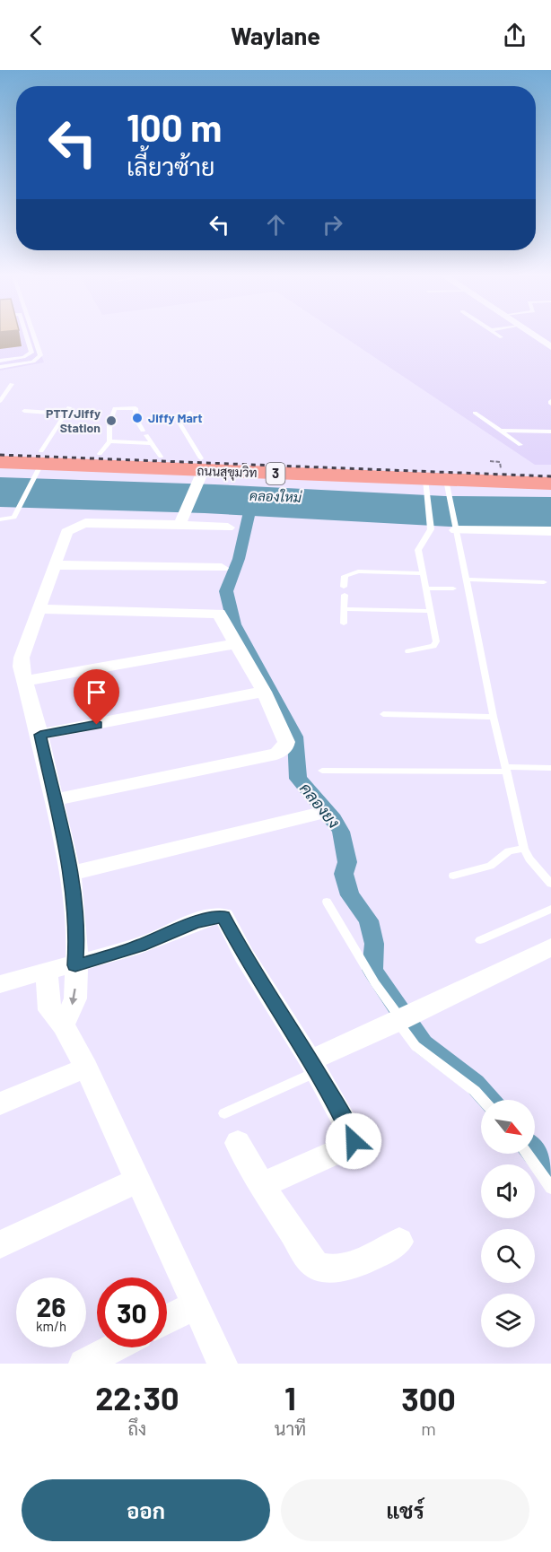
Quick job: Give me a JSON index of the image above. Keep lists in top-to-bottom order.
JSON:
{
  "streets": {
    "highway": ["ถนนสุขุมวิท", "3"]
  },
  "water": ["คลองใหม่", "คลองยง"],
  "places": ["Jiffy Mart", "PTT/Jiffy Station"],
  "north": "bottom right",
  "page": {
    "header": "Waylane",
    "turn": ["100 m", "เลี้ยวซ้าย"],
    "speed": "26 km/h",
    "limit": "30",
    "eta": [
      "22:30",
      "ถึง",
      "1",
      "นาที",
      "300",
      "m"
    ],
    "buttons": ["ออก", "แชร์"]
  }
}
